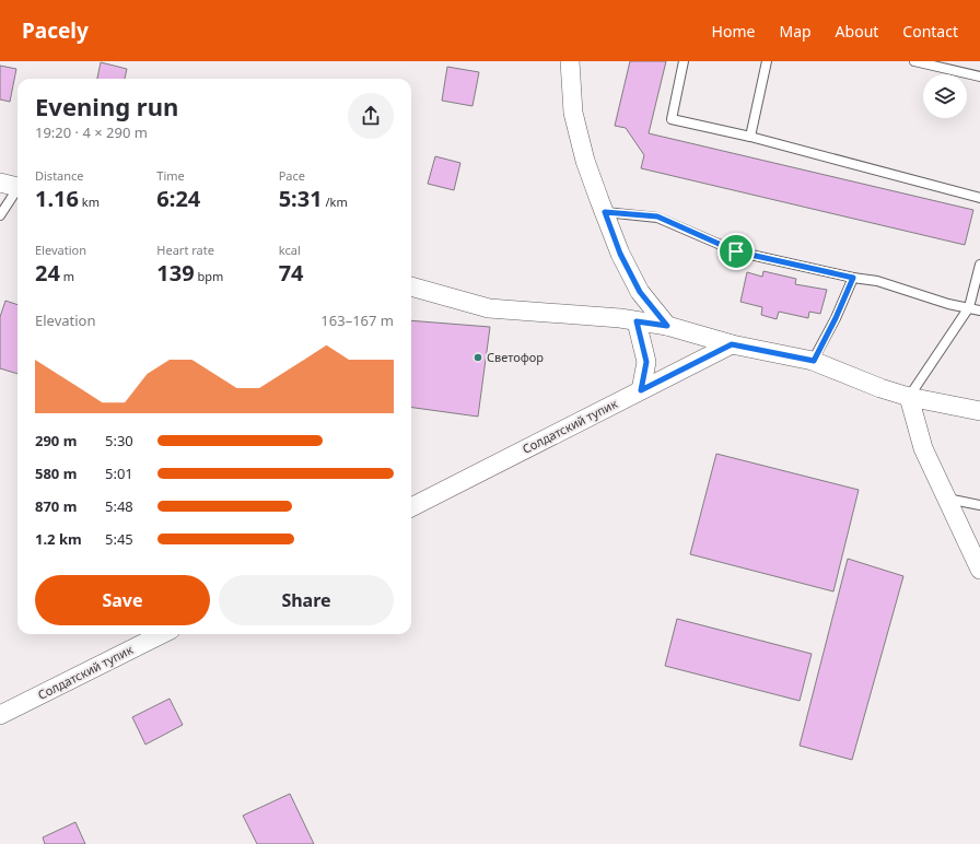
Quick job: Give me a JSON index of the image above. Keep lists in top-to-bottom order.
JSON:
{
  "streets": {
    "street": ["Солдатский тупик"]
  },
  "places": ["Светофор"],
  "page": {
    "header": "Pacely",
    "nav": [
      "Home",
      "Map",
      "About",
      "Contact"
    ],
    "heading": ["Evening run", "19:20 · 4 × 290 m"],
    "stats": [
      ["Distance", "1.16 km"],
      ["Time", "6:24"],
      ["Pace", "5:31 /km"],
      ["Elevation", "24 m"],
      ["Heart rate", "139 bpm"],
      ["kcal", "74"]
    ],
    "chart": ["Elevation", "163–167 m"],
    "list": [
      {
        "name": "290 m",
        "note": "5:30"
      },
      {
        "name": "580 m",
        "note": "5:01"
      },
      {
        "name": "870 m",
        "note": "5:48"
      },
      {
        "name": "1.2 km",
        "note": "5:45"
      }
    ],
    "buttons": ["Save", "Share"]
  }
}
